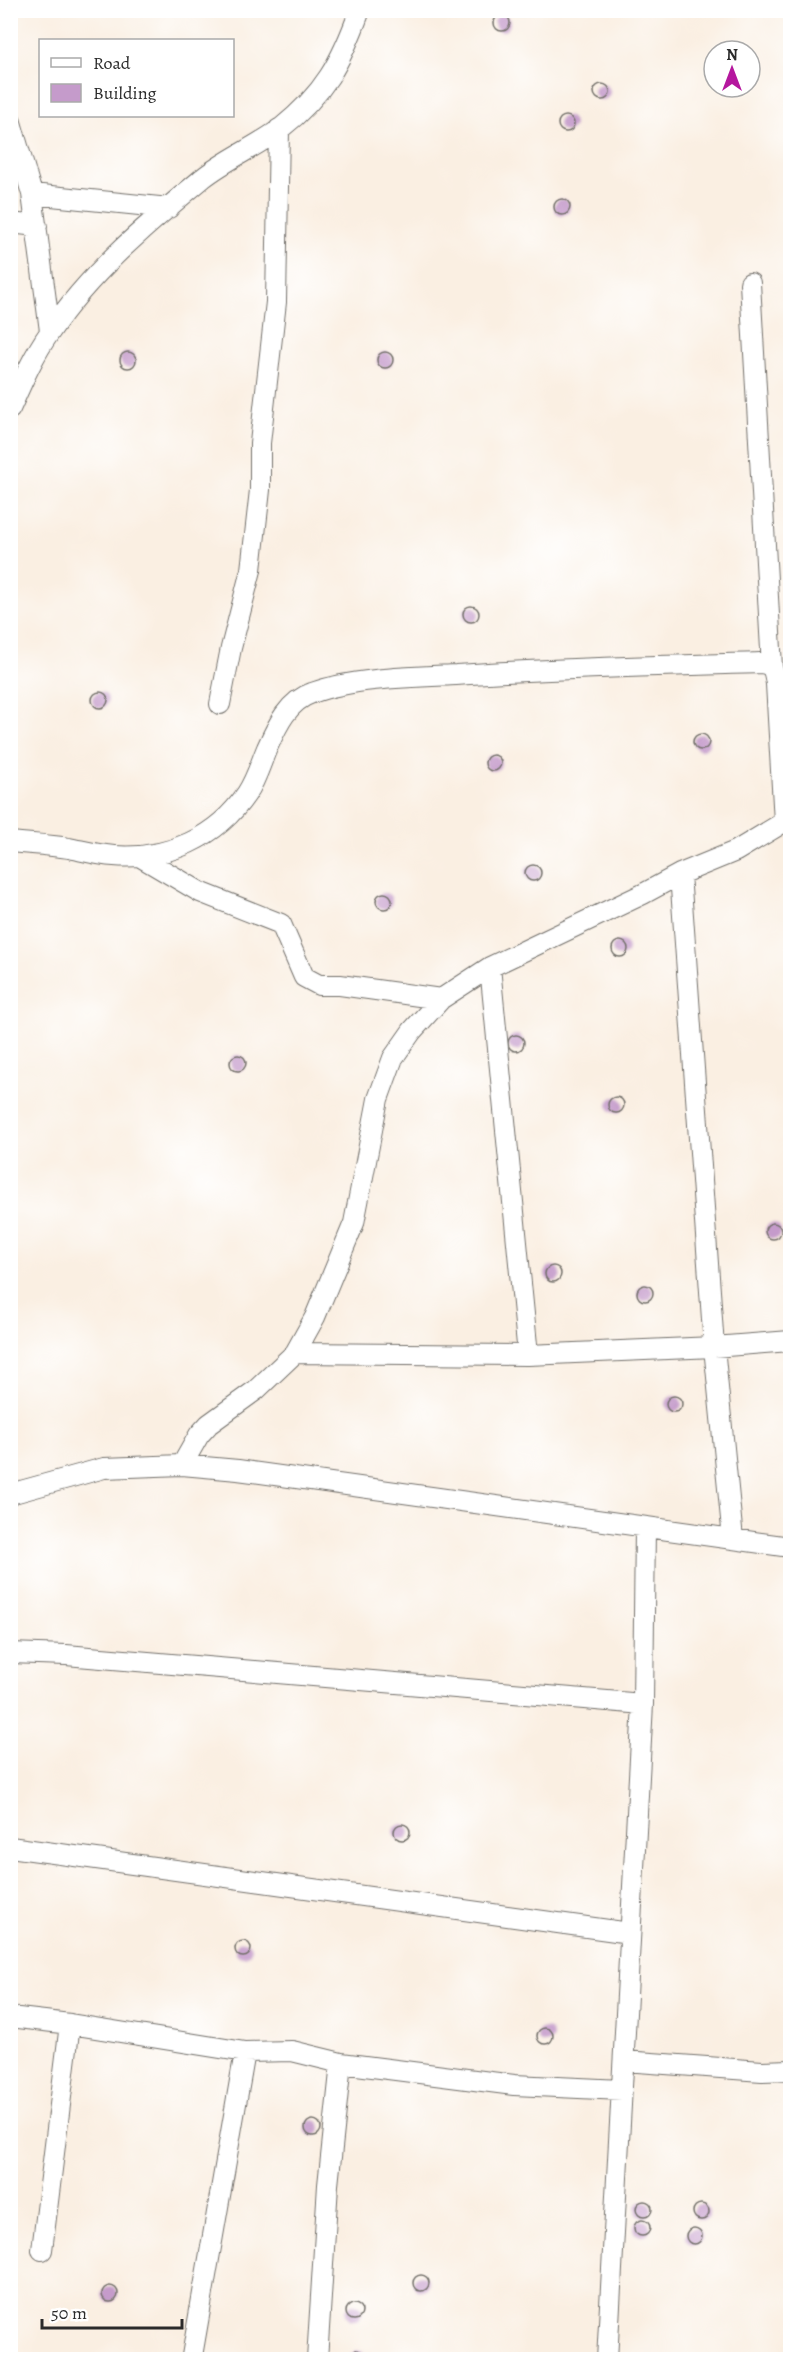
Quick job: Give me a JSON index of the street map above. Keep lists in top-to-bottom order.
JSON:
{
  "legend": ["Road", "Building"],
  "scale_bar": "50 m",
  "north": "top"
}
